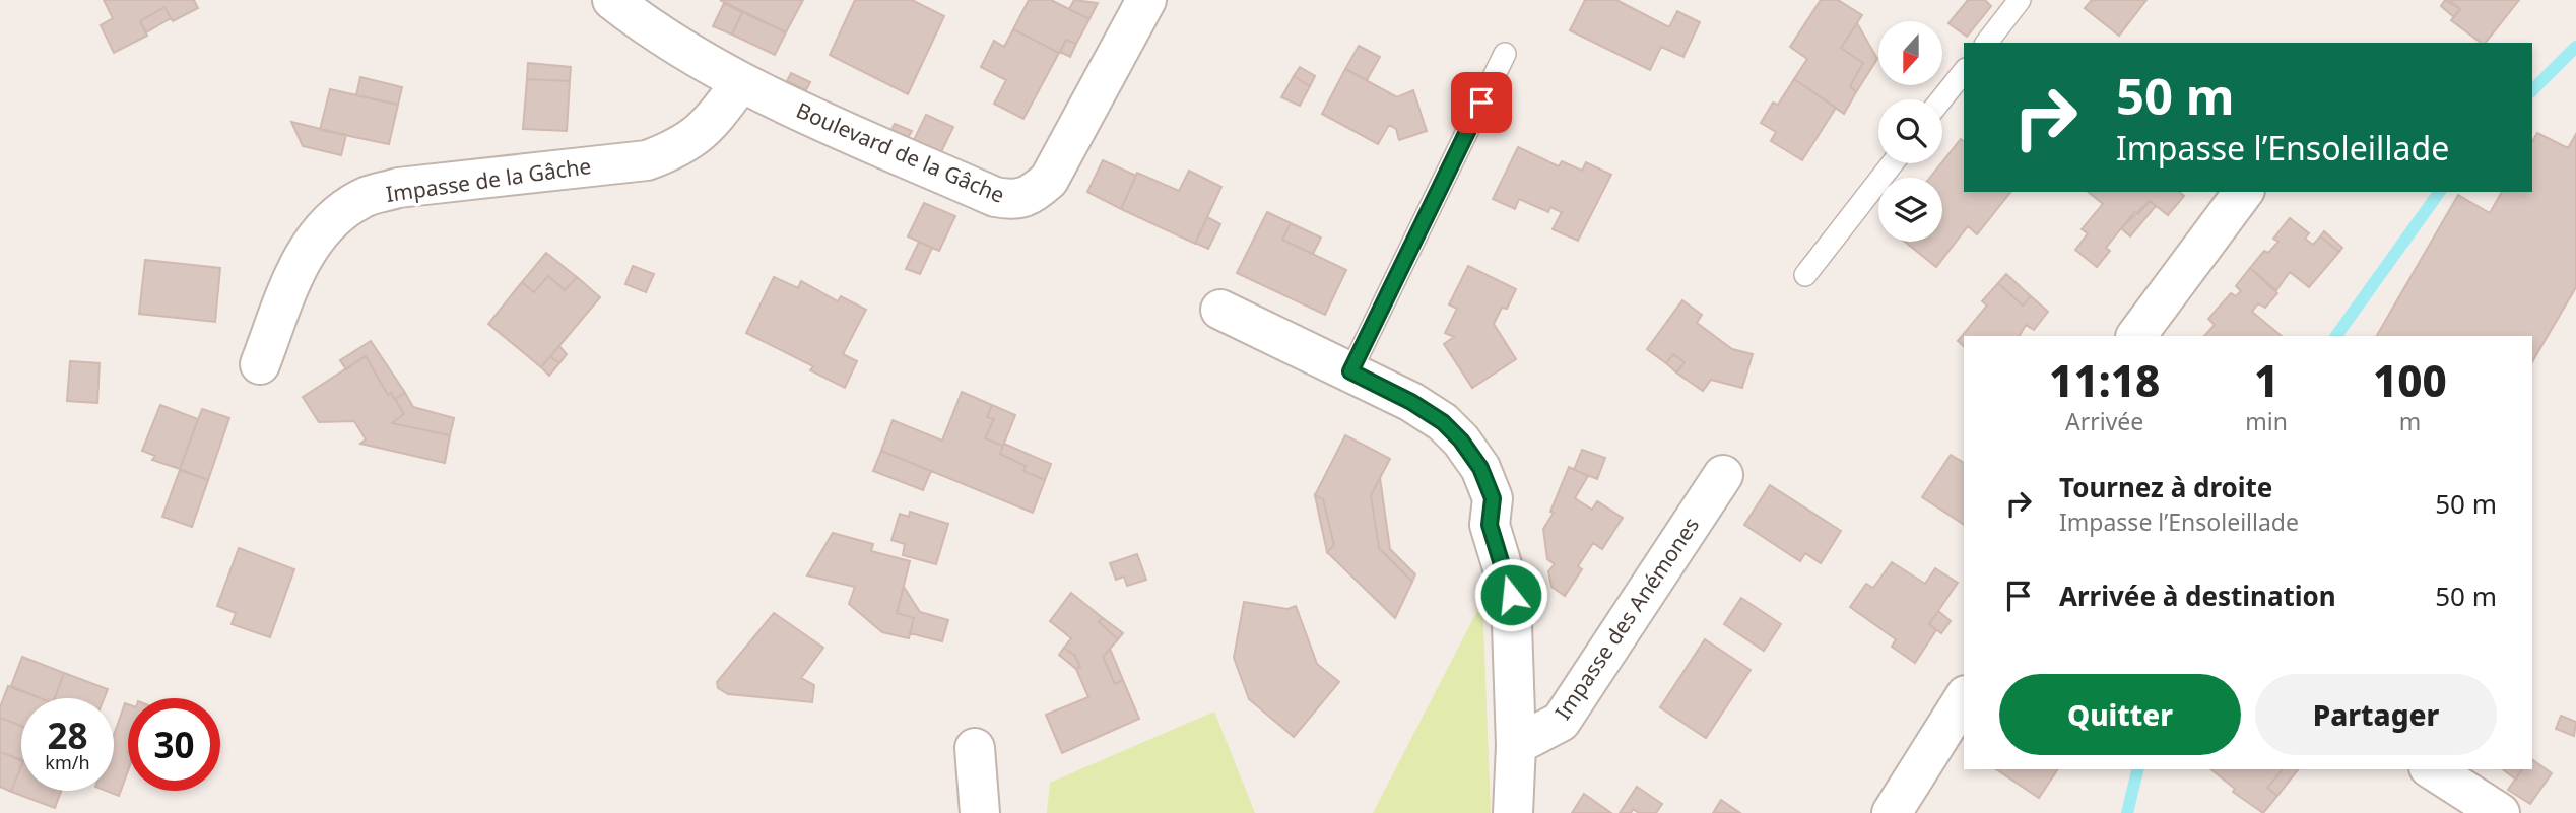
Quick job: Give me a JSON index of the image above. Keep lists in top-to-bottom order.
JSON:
{
  "streets": {
    "street": ["Boulevard de la Gâche", "Impasse de la Gâche", "Impasse des Anémones"]
  },
  "crossings": [
    ["Boulevard de la Gâche", "Impasse de la Gâche"]
  ],
  "north": "bottom",
  "page": {
    "turn": ["50 m", "Impasse l’Ensoleillade"],
    "eta": [
      "11:18",
      "Arrivée",
      "1",
      "min",
      "100",
      "m"
    ],
    "list": [
      {
        "name": "Tournez à droite",
        "note": "Impasse l’Ensoleillade",
        "value": "50 m"
      },
      {
        "name": "Arrivée à destination",
        "value": "50 m"
      }
    ],
    "buttons": ["Quitter", "Partager"],
    "speed": "28 km/h",
    "limit": "30"
  }
}
